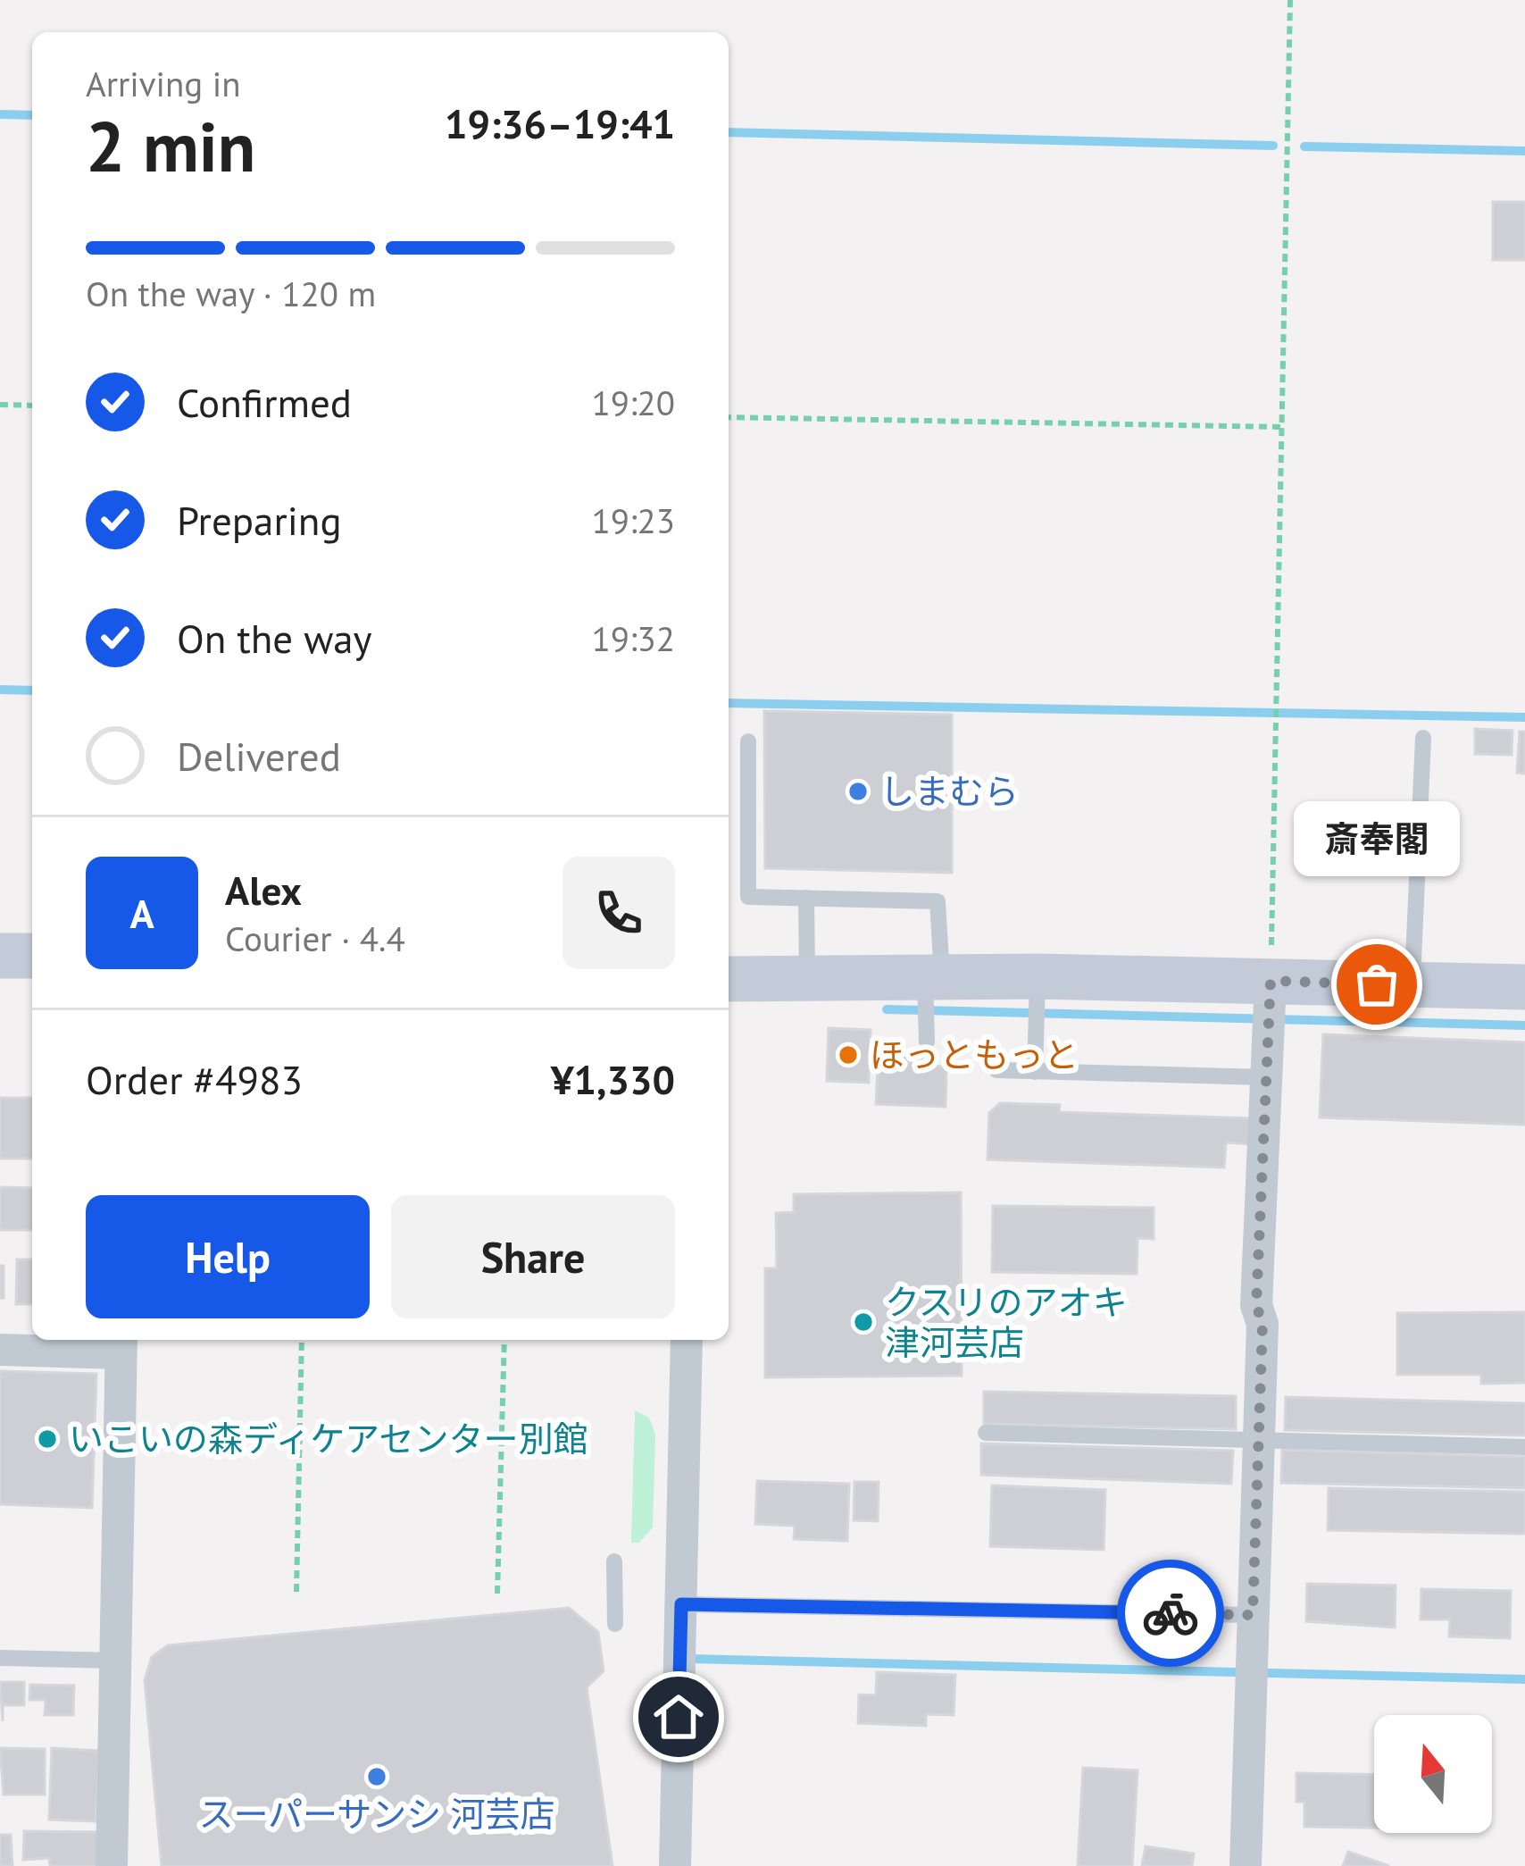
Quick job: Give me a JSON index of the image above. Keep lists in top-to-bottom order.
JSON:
{
  "places": [
    "しまむら",
    "斎奉閣",
    "ほっともっと",
    "クスリのアオキ 津河芸店",
    "いこいの森ディケアセンター別館",
    "スーパーサンシ 河芸店"
  ],
  "north": "top",
  "page": {
    "heading": ["2 min", "Arriving in", "19:36–19:41"],
    "panel": [
      "Alex",
      "Courier · 4.4",
      "Order #4983",
      "¥1,330"
    ],
    "bar": "On the way · 120 m",
    "list": [
      ["Confirmed", "19:20"],
      ["Preparing", "19:23"],
      ["On the way", "19:32"],
      "Delivered"
    ],
    "bubble": "斎奉閣",
    "round": "A",
    "buttons": ["Help", "Share"]
  }
}
